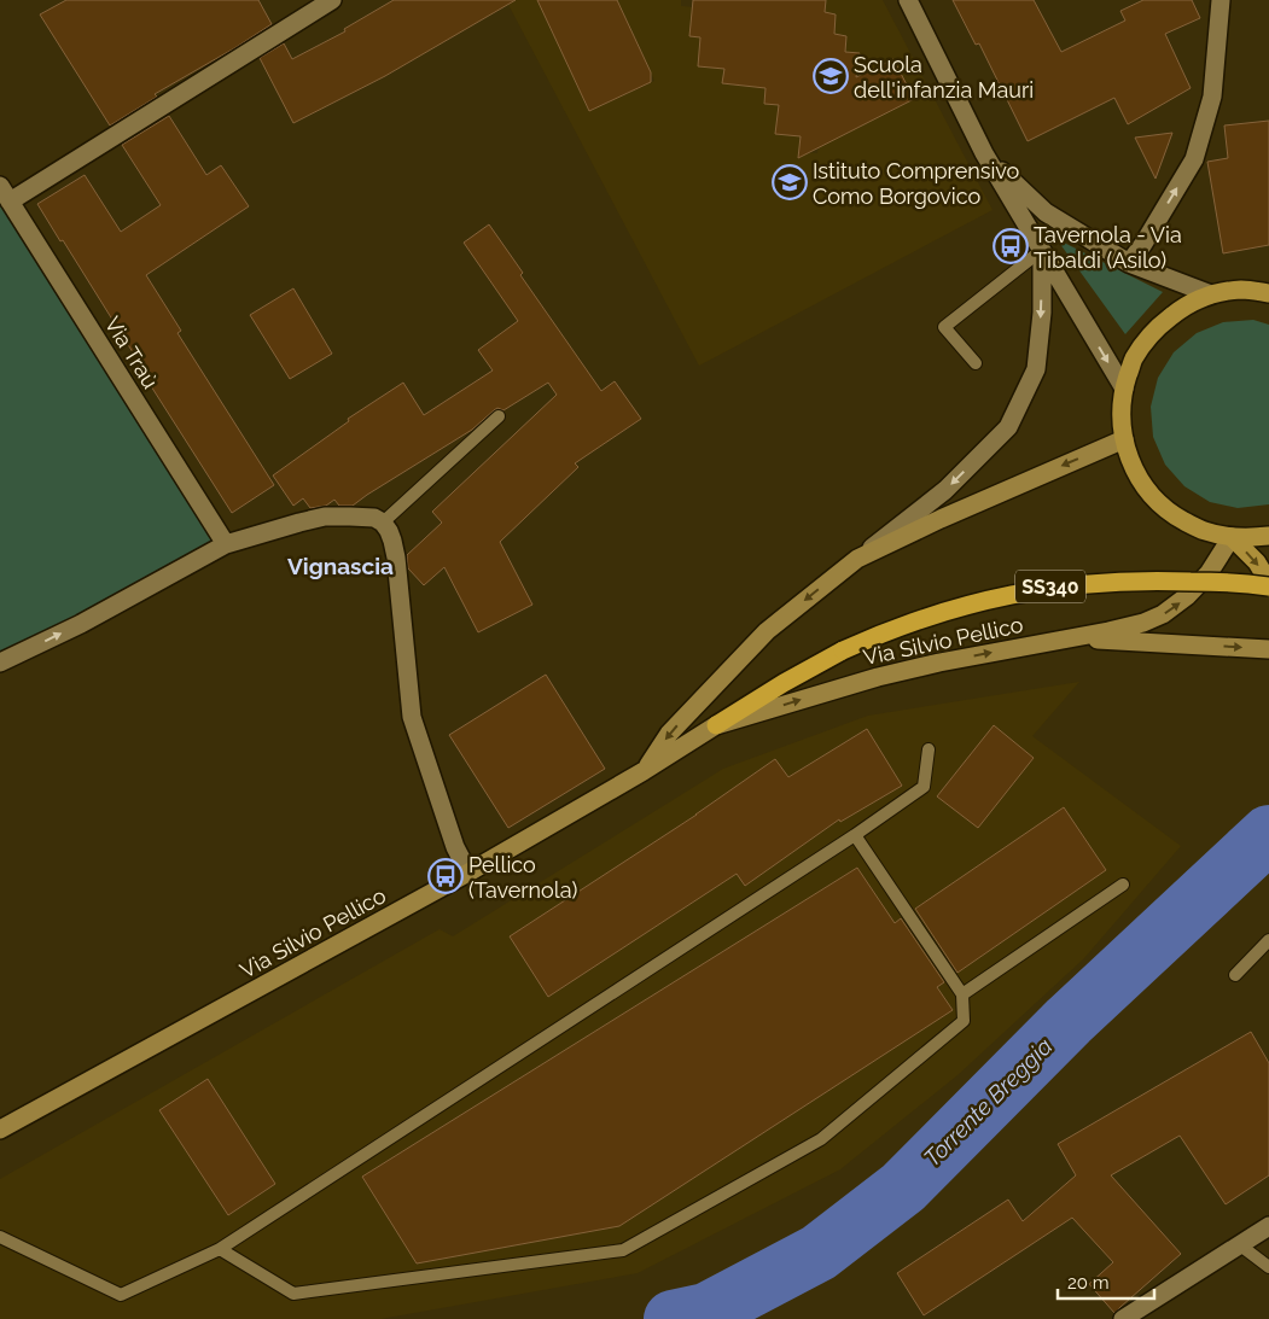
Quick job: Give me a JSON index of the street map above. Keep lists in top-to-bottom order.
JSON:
{
  "streets": {
    "highway": ["SS340"],
    "main road": ["Via Silvio Pellico"],
    "street": ["Via Traù"]
  },
  "crossings": [
    ["SS340", "Via Silvio Pellico"]
  ],
  "districts": ["Vignascia"],
  "water": ["Torrente Breggia"],
  "places": {
    "school or university": ["Scuola dell'infanzia Mauri", "Istituto Comprensivo Como Borgovico"],
    "bus stop": ["Tavernola - Via Tibaldi (Asilo)", "Pellico (Tavernola)"]
  },
  "scale_bar": "20 m"
}
